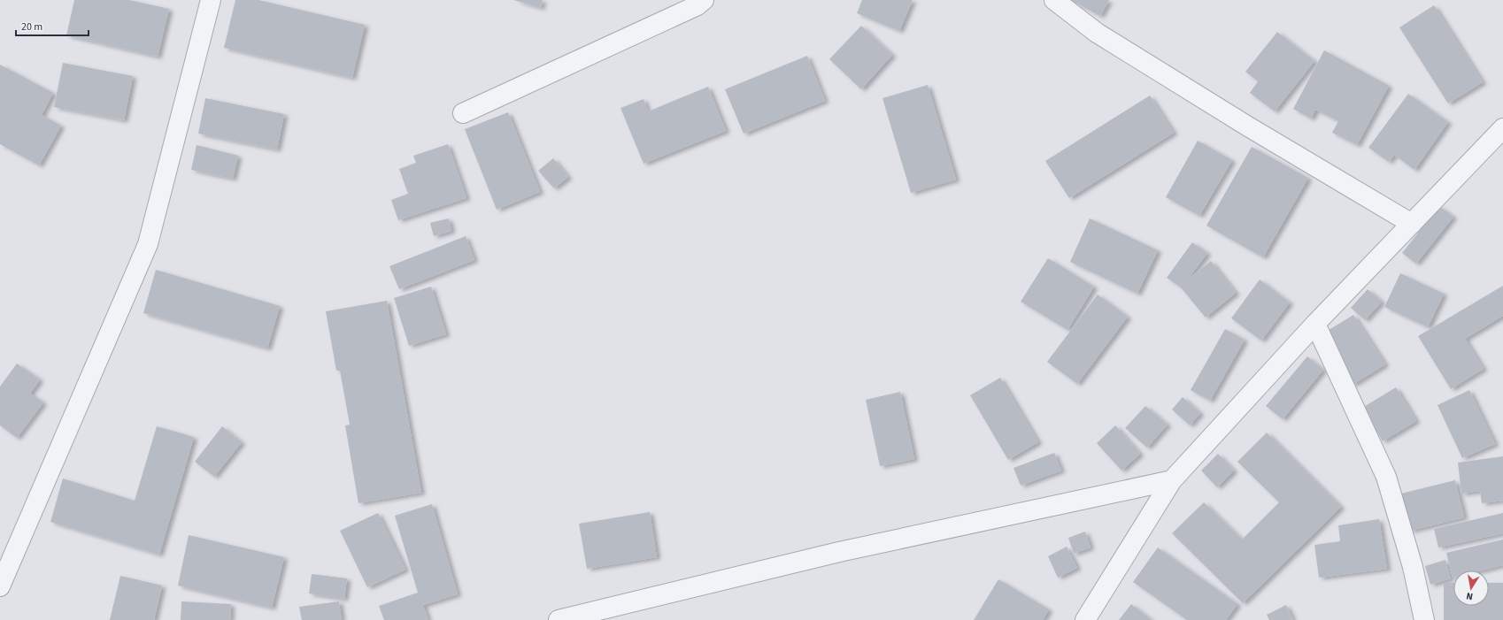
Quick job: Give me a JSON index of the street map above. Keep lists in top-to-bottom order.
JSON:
{
  "scale_bar": "20 m",
  "north": "bottom"
}
